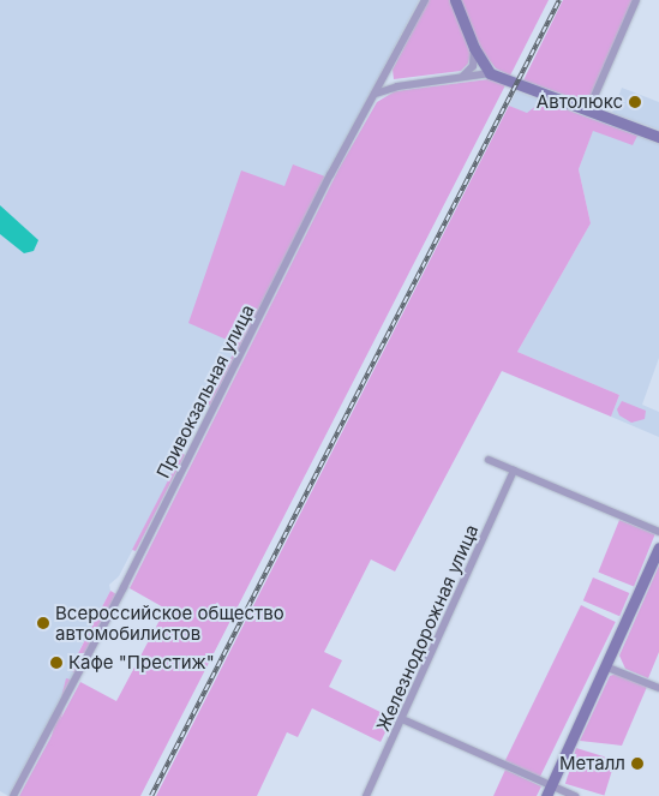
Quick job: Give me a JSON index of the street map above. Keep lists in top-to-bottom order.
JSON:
{
  "streets": {
    "street": ["Привокзальная улица", "Железнодорожная улица"]
  },
  "places": [
    "Автолюкс",
    "Всероссийское общество автомобилистов",
    "Кафе \"Престиж\"",
    "Металл"
  ]
}
